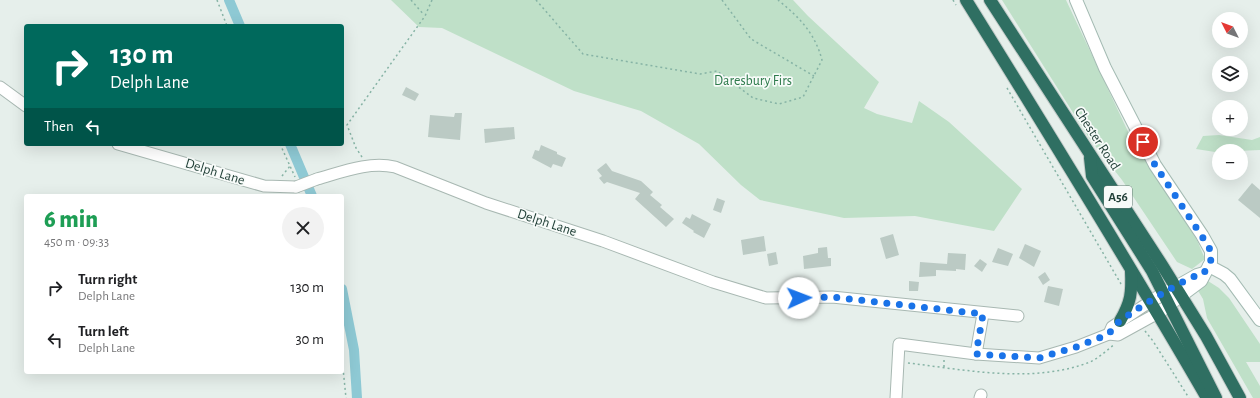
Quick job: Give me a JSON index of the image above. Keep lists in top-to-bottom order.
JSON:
{
  "streets": {
    "highway": ["Chester Road", "A56"],
    "street": ["Delph Lane"]
  },
  "parks": ["Daresbury Firs"],
  "north": "top left",
  "page": {
    "map_buttons": ["+", "−"],
    "turn": ["130 m", "Delph Lane"],
    "then": "Then",
    "heading": ["6 min", "450 m · 09:33"],
    "list": [
      {
        "name": "Turn right",
        "note": "Delph Lane",
        "value": "130 m"
      },
      {
        "name": "Turn left",
        "note": "Delph Lane",
        "value": "30 m"
      }
    ]
  }
}
